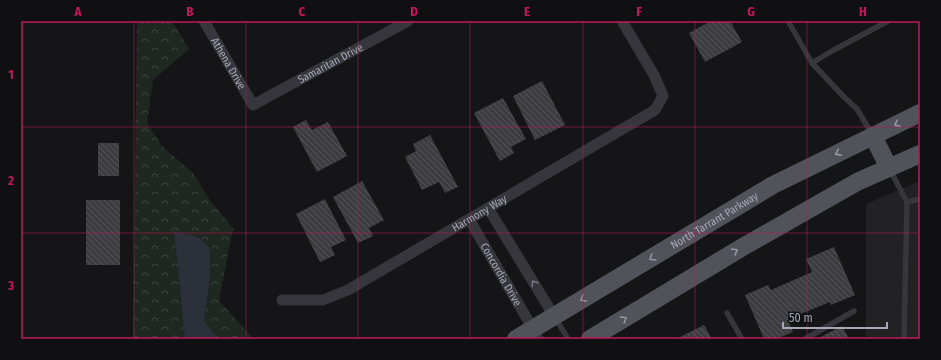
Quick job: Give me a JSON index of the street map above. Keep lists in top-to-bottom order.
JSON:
{
  "streets": {
    "main road": ["North Tarrant Parkway"],
    "street": [
      "Athena Drive",
      "Samaritan Drive",
      "Harmony Way",
      "Concordia Drive"
    ]
  },
  "crossings": [
    ["Athena Drive", "Samaritan Drive"],
    ["Harmony Way", "Concordia Drive"],
    ["North Tarrant Parkway", "Concordia Drive"]
  ],
  "scale_bar": "50 m",
  "grid": {
    "columns": [
      "A",
      "B",
      "C",
      "D",
      "E",
      "F",
      "G",
      "H"
    ],
    "rows": ["1", "2", "3"]
  }
}
